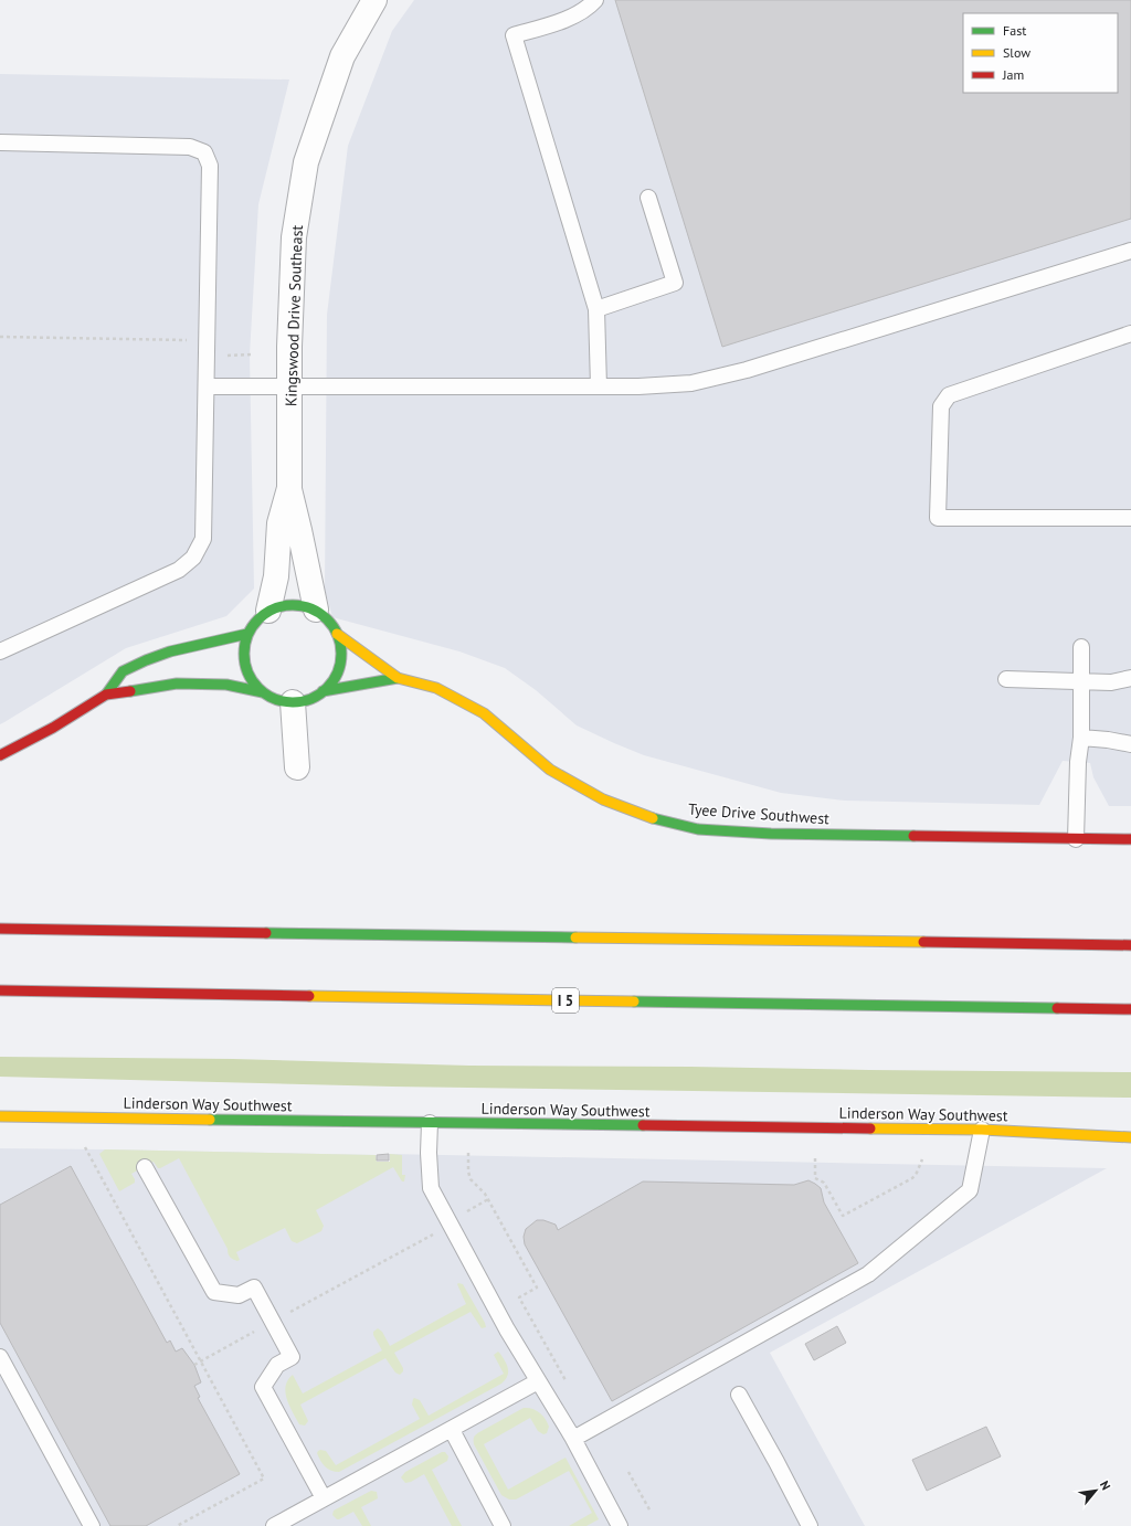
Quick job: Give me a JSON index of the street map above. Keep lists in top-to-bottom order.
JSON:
{
  "streets": {
    "main road": ["Tyee Drive Southwest", "I 5", "Linderson Way Southwest"],
    "street": ["Kingswood Drive Southeast"]
  },
  "crossings": [
    ["Kingswood Drive Southeast", "Tyee Drive Southwest"]
  ],
  "legend": ["Fast", "Slow", "Jam"],
  "north": "top right"
}
